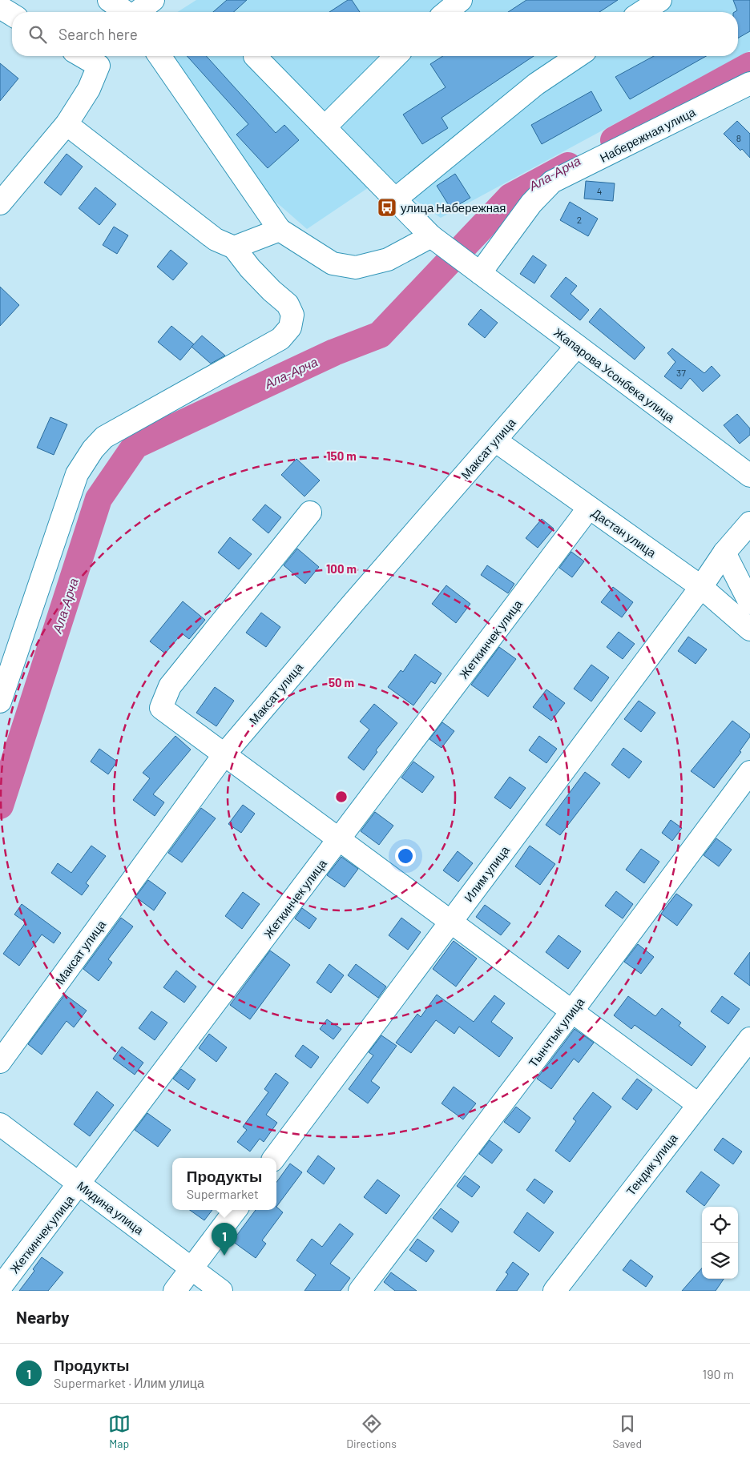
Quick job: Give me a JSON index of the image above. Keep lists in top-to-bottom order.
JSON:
{
  "streets": {
    "street": [
      "Набережная улица",
      "Жапарова Усонбека улица",
      "Максат улица",
      "Дастан улица",
      "Жеткинчек улица",
      "Илим улица",
      "Тынчтык улица",
      "Тендик улица",
      "Мидина улица"
    ]
  },
  "crossings": [
    ["Набережная улица", "Жапарова Усонбека улица"],
    ["Жапарова Усонбека улица", "Максат улица"],
    ["Максат улица", "Дастан улица"],
    ["Дастан улица", "Жеткинчек улица"],
    ["Дастан улица", "Илим улица"],
    ["Жеткинчек улица", "Мидина улица"]
  ],
  "water": ["Ала-Арча"],
  "places": {
    "bus stop": ["улица Набережная"]
  },
  "house_numbers": [
    "8",
    "4",
    "2",
    "37"
  ],
  "page": {
    "search": "Search here",
    "popup": ["Продукты", "Supermarket"],
    "pins": "1",
    "heading": "Nearby",
    "list": [
      {
        "mark": "1",
        "name": "Продукты",
        "note": "Supermarket · Илим улица",
        "value": "190 m"
      }
    ],
    "nav": ["Map", "Directions", "Saved"]
  },
  "rings": ["150 m", "100 m", "50 m"]
}
